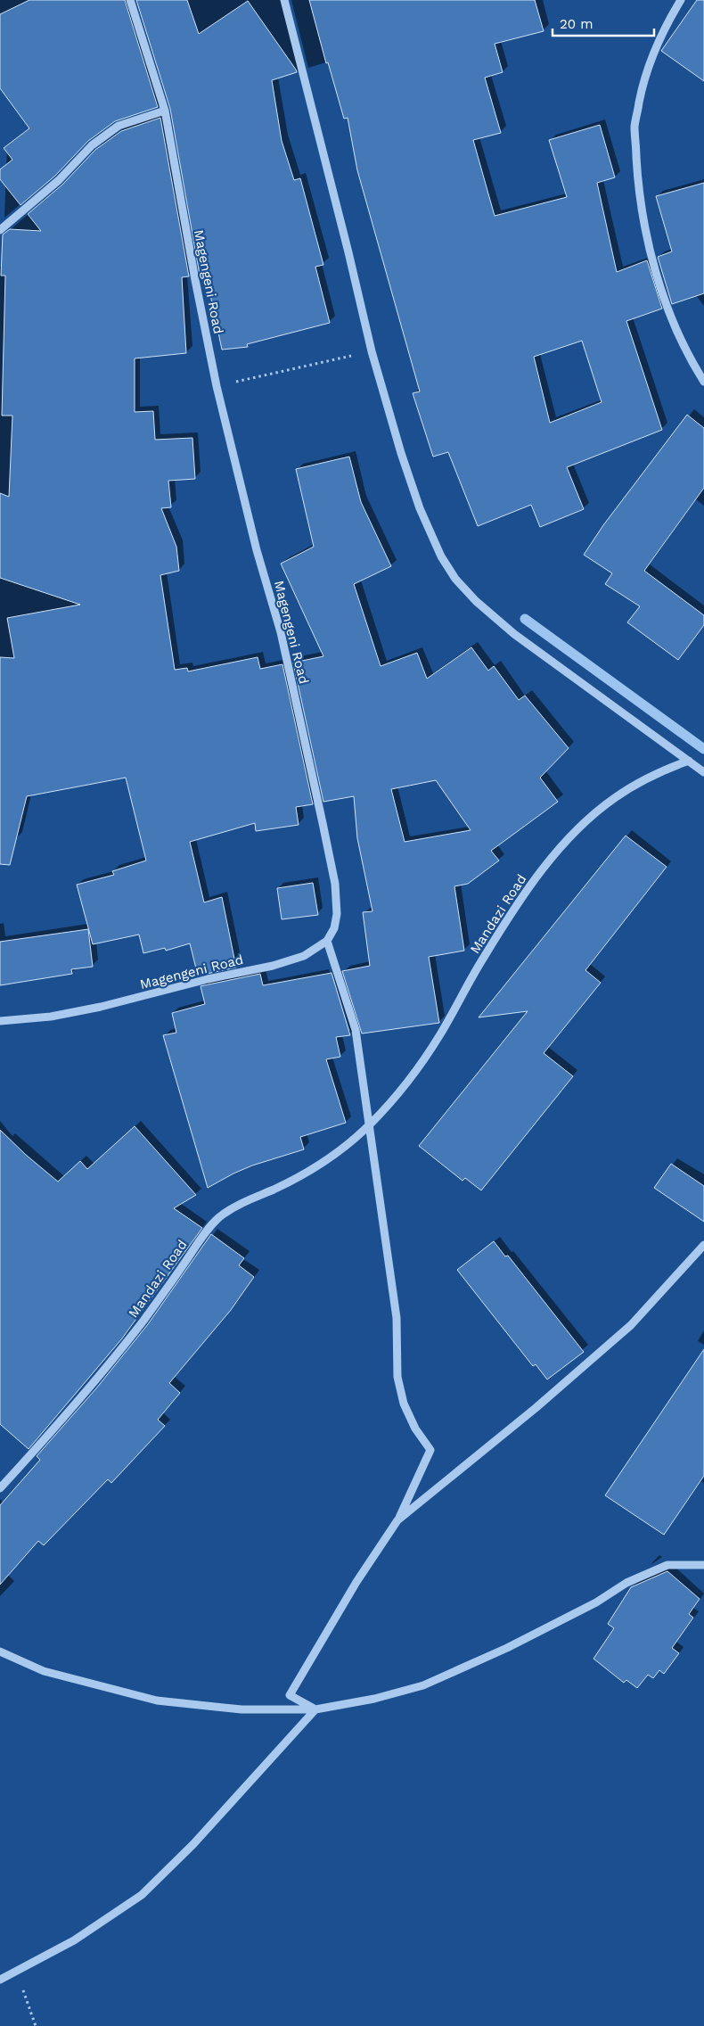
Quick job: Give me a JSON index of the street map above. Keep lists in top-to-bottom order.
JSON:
{
  "streets": {
    "street": ["Magengeni Road", "Mandazi Road"]
  },
  "scale_bar": "20 m"
}
